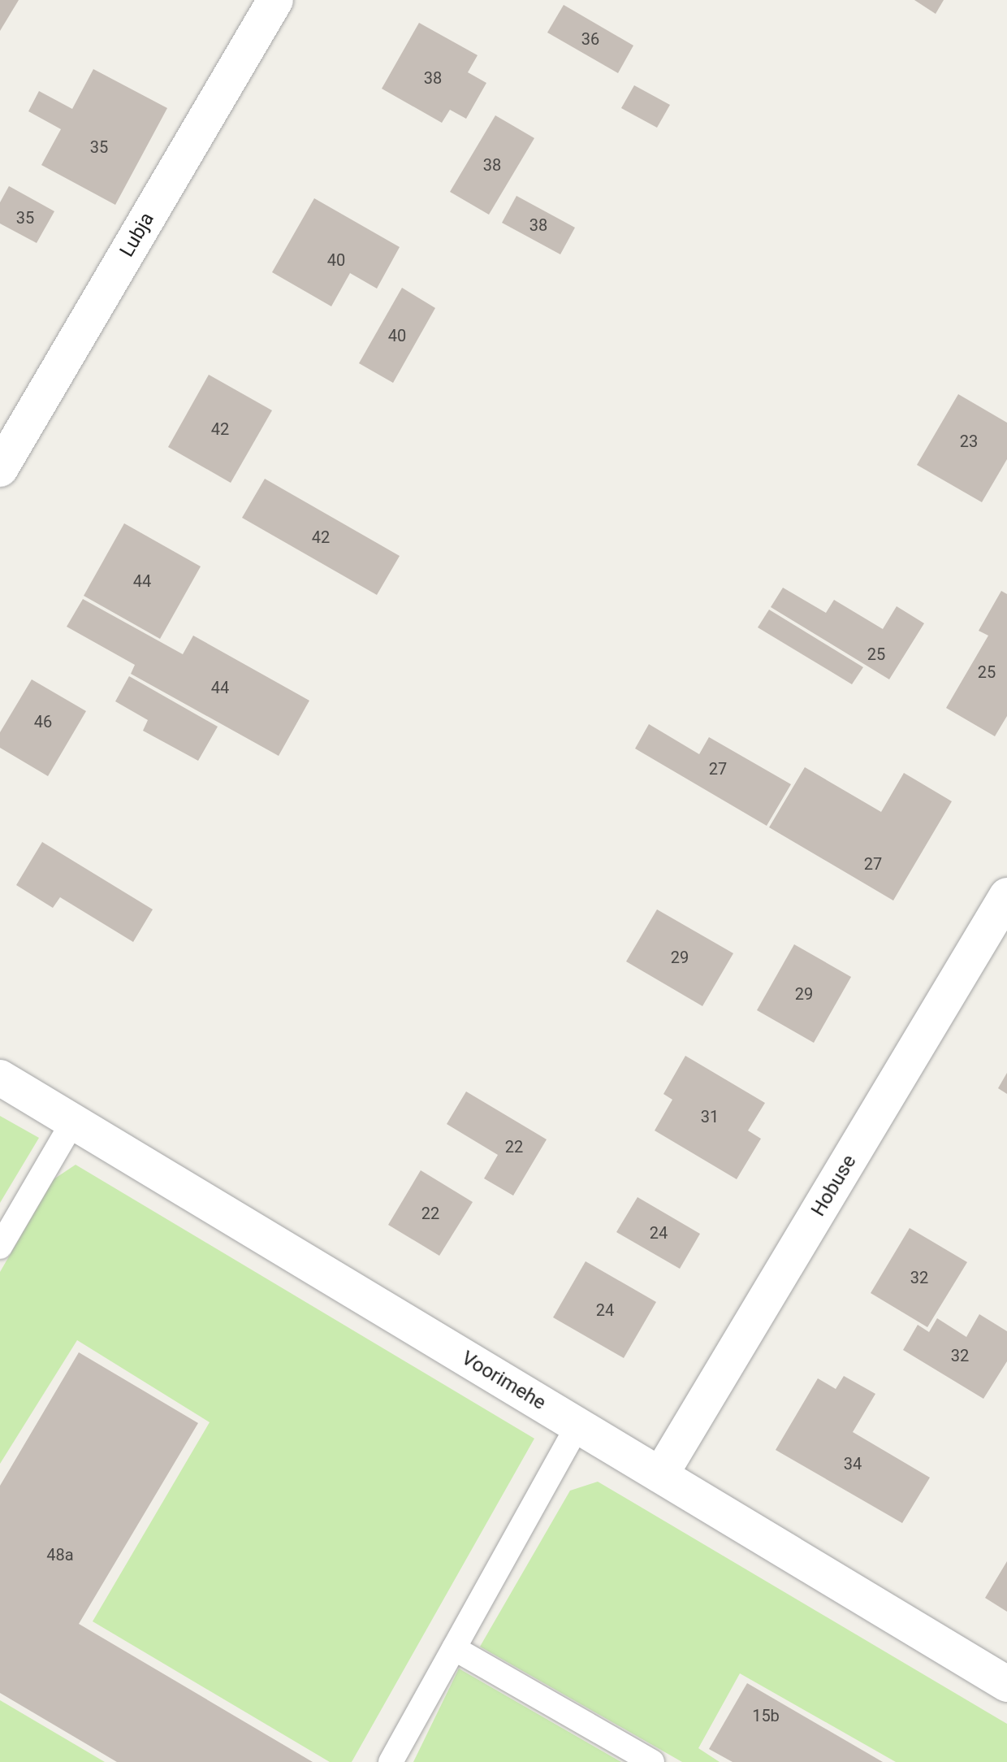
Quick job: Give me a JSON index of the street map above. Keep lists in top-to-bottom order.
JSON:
{
  "streets": {
    "street": ["Lubja", "Hobuse", "Voorimehe"]
  },
  "crossings": [
    ["Hobuse", "Voorimehe"]
  ],
  "house_numbers": [
    "36",
    "38",
    "35",
    "38",
    "35",
    "38",
    "40",
    "40",
    "42",
    "23",
    "42",
    "44",
    "25",
    "25",
    "44",
    "46",
    "27",
    "27",
    "29",
    "29",
    "31",
    "22",
    "22",
    "24",
    "32",
    "24",
    "32",
    "34",
    "48a",
    "15b"
  ]
}
